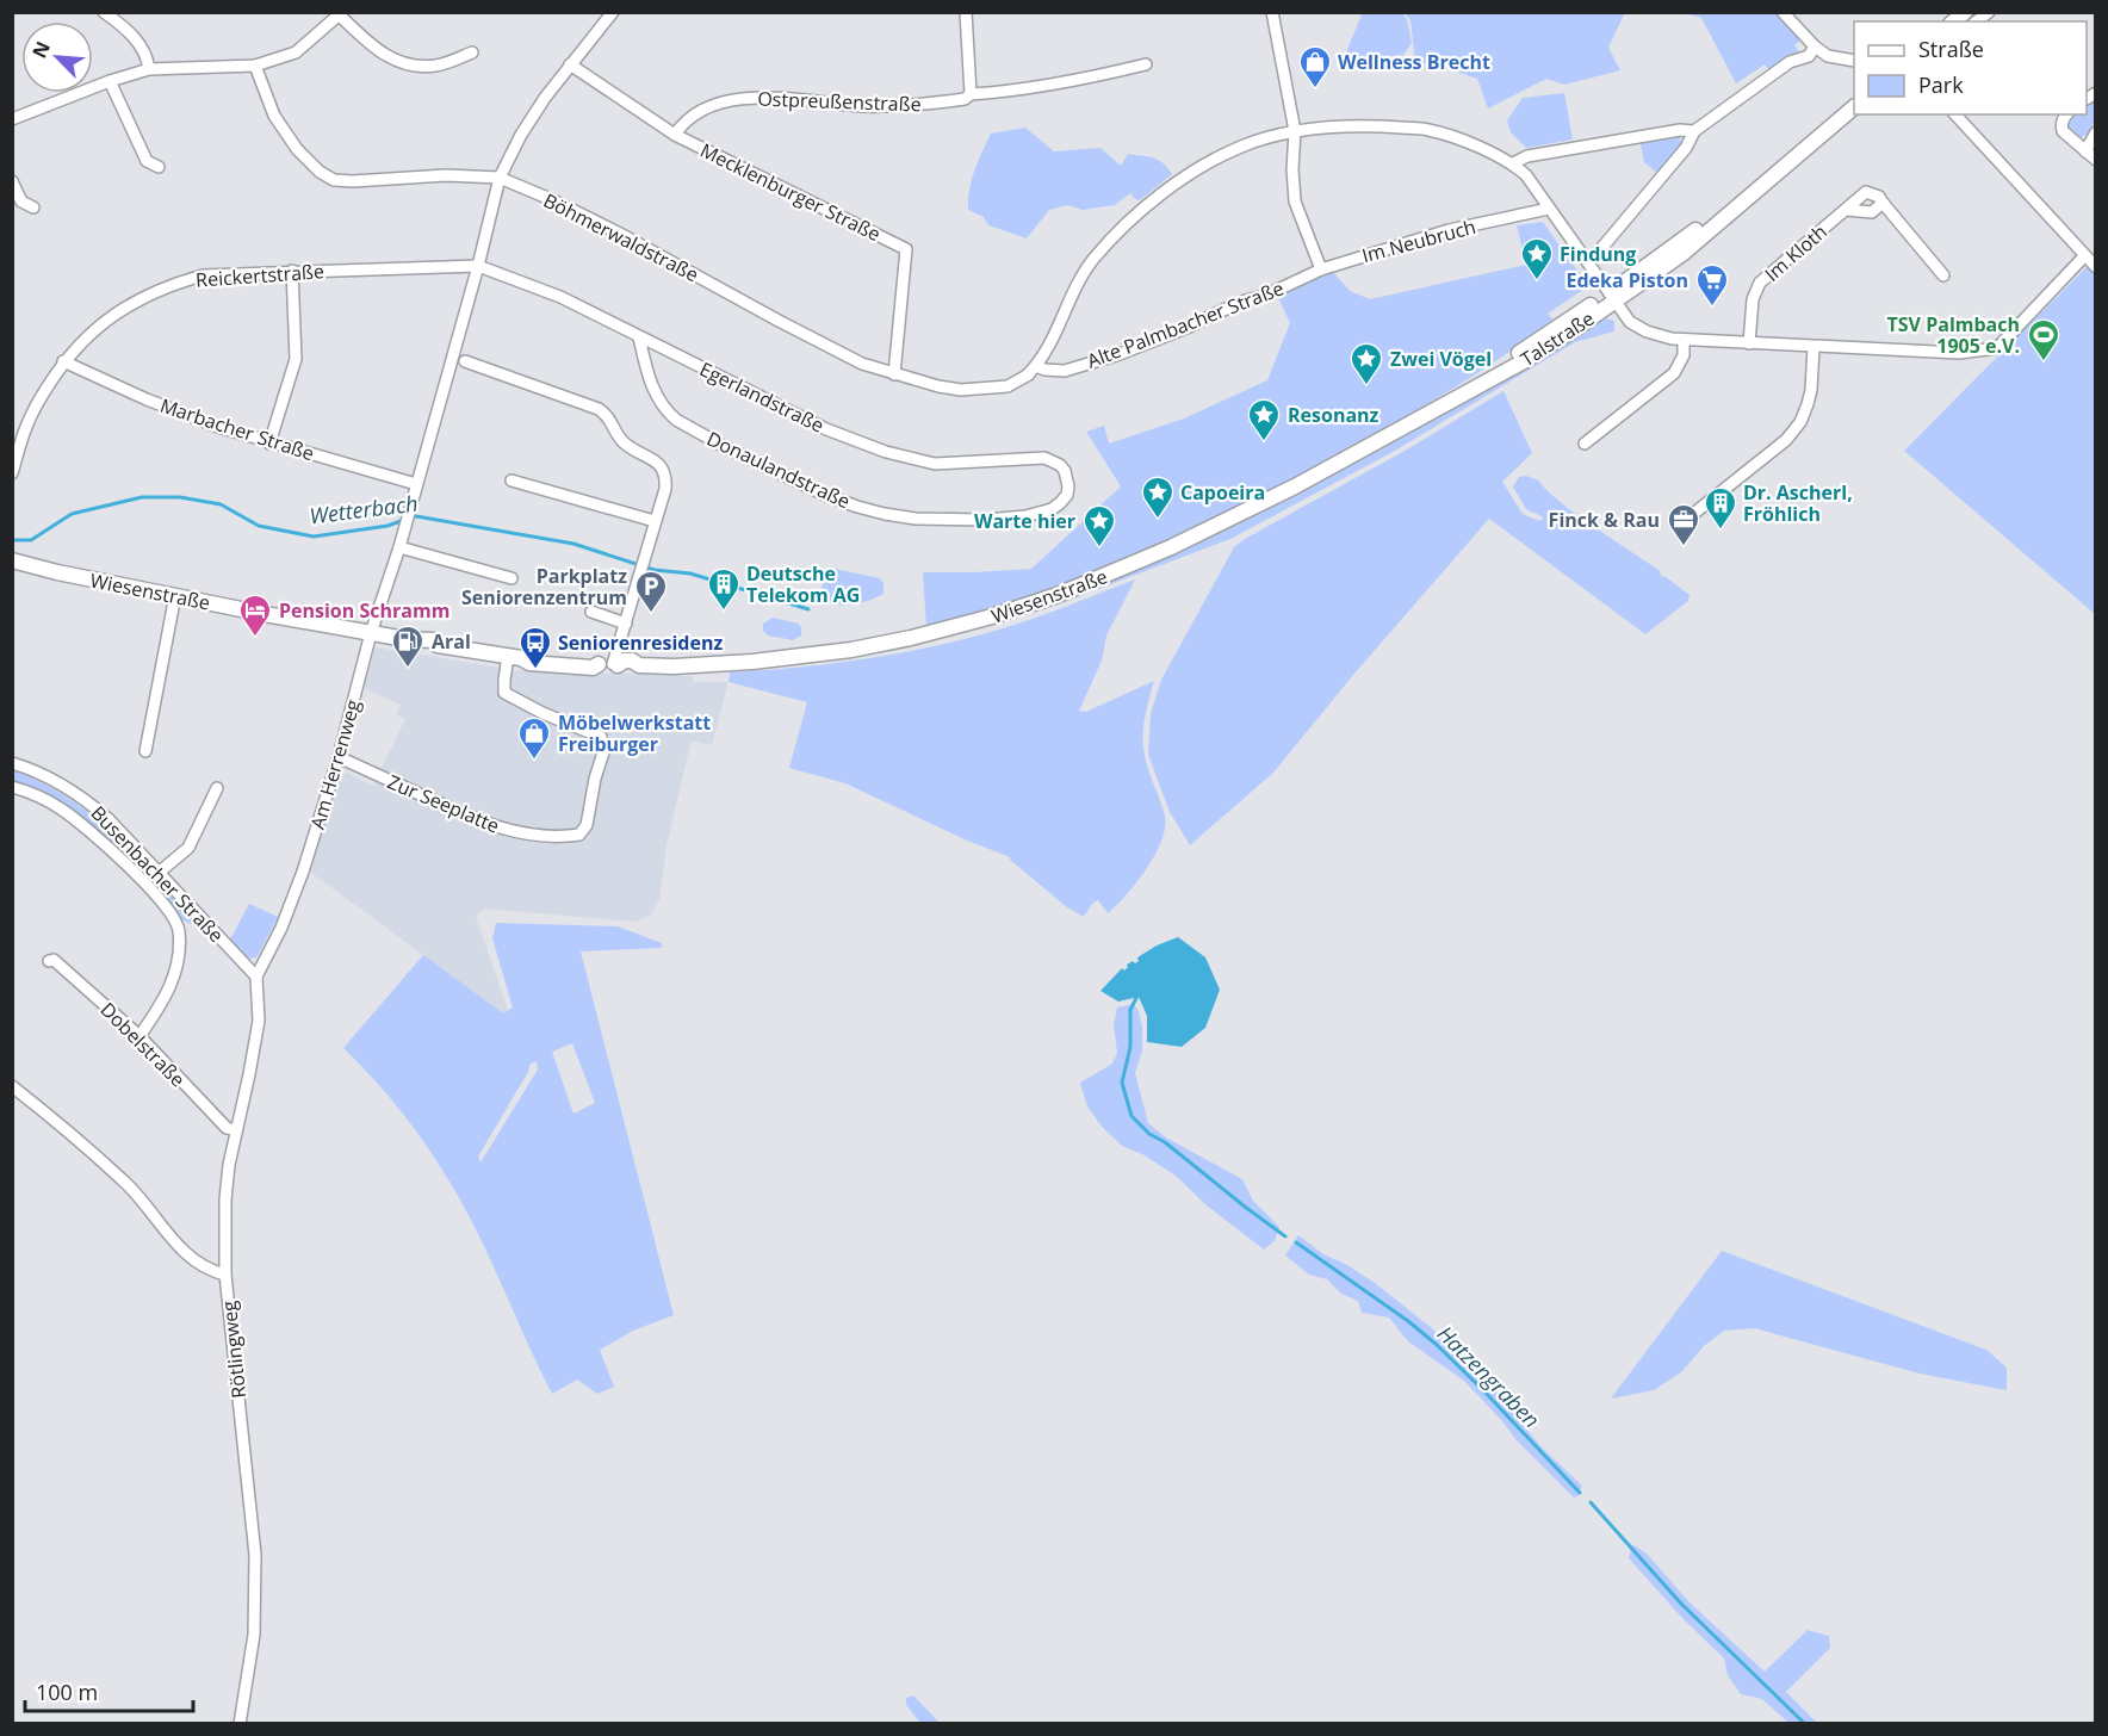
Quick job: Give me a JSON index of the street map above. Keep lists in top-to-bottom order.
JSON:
{
  "streets": {
    "main road": ["Talstraße", "Wiesenstraße"],
    "street": [
      "Ostpreußenstraße",
      "Mecklenburger Straße",
      "Böhmerwaldstraße",
      "Im Neubruch",
      "Im Kloth",
      "Reickertstraße",
      "Alte Palmbacher Straße",
      "Egerlandstraße",
      "Marbacher Straße",
      "Donaulandstraße",
      "Am Herrenweg",
      "Zur Seeplatte",
      "Busenbacher Straße",
      "Dobelstraße",
      "Rötlingweg"
    ]
  },
  "crossings": [
    ["Ostpreußenstraße", "Mecklenburger Straße"],
    ["Mecklenburger Straße", "Böhmerwaldstraße"],
    ["Mecklenburger Straße", "Am Herrenweg"],
    ["Böhmerwaldstraße", "Alte Palmbacher Straße"],
    ["Böhmerwaldstraße", "Am Herrenweg"],
    ["Im Neubruch", "Alte Palmbacher Straße"],
    ["Reickertstraße", "Egerlandstraße"],
    ["Reickertstraße", "Marbacher Straße"],
    ["Reickertstraße", "Am Herrenweg"],
    ["Talstraße", "Wiesenstraße"],
    ["Egerlandstraße", "Donaulandstraße"],
    ["Egerlandstraße", "Am Herrenweg"],
    ["Marbacher Straße", "Am Herrenweg"],
    ["Wiesenstraße", "Am Herrenweg"],
    ["Wiesenstraße", "Zur Seeplatte"],
    ["Am Herrenweg", "Zur Seeplatte"],
    ["Am Herrenweg", "Busenbacher Straße"],
    ["Am Herrenweg", "Rötlingweg"],
    ["Busenbacher Straße", "Rötlingweg"],
    ["Dobelstraße", "Rötlingweg"]
  ],
  "water": ["Wetterbach", "Hatzengraben"],
  "places": {
    "shop": ["Wellness Brecht", "Möbelwerkstatt Freiburger"],
    "place": [
      "Findung",
      "Zwei Vögel",
      "Resonanz",
      "Capoeira",
      "Warte hier"
    ],
    "supermarket": ["Edeka Piston"],
    "sports": ["TSV Palmbach 1905 e.V."],
    "building": ["Dr. Ascherl, Fröhlich", "Deutsche Telekom AG"],
    "office": ["Finck & Rau"],
    "parking": ["Parkplatz Seniorenzentrum"],
    "hotel": ["Pension Schramm"],
    "fuel station": ["Aral"],
    "bus stop": ["Seniorenresidenz"]
  },
  "legend": ["Straße", "Park"],
  "scale_bar": "100 m",
  "north": "top left"
}
